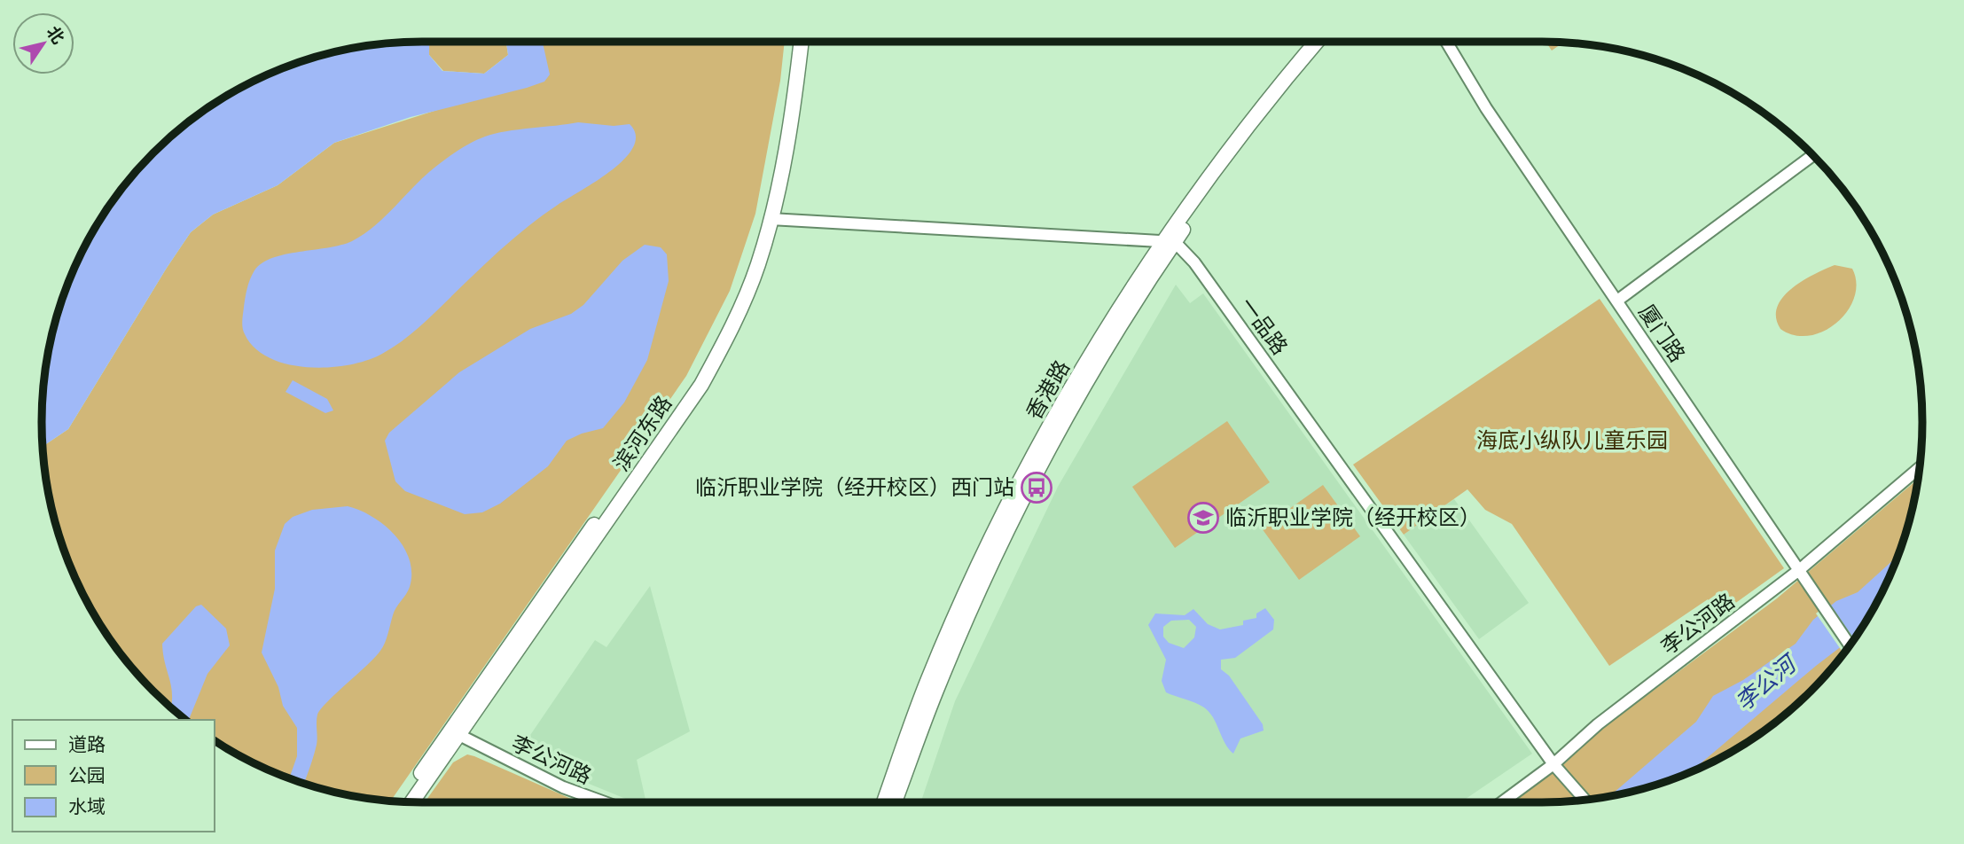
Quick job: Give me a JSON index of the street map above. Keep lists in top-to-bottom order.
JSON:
{
  "streets": {
    "main road": ["香港路", "滨河东路"],
    "street": ["一品路", "厦门路", "李公河路"]
  },
  "crossings": [
    ["一品路", "香港路"],
    ["一品路", "李公河路"],
    ["厦门路", "李公河路"],
    ["滨河东路", "李公河路"]
  ],
  "water": ["李公河"],
  "parks": ["海底小纵队儿童乐园"],
  "places": {
    "bus stop": ["临沂职业学院（经开校区）西门站"],
    "school or university": ["临沂职业学院（经开校区）"]
  },
  "legend": ["道路", "公园", "水域"],
  "north": "top right"
}
